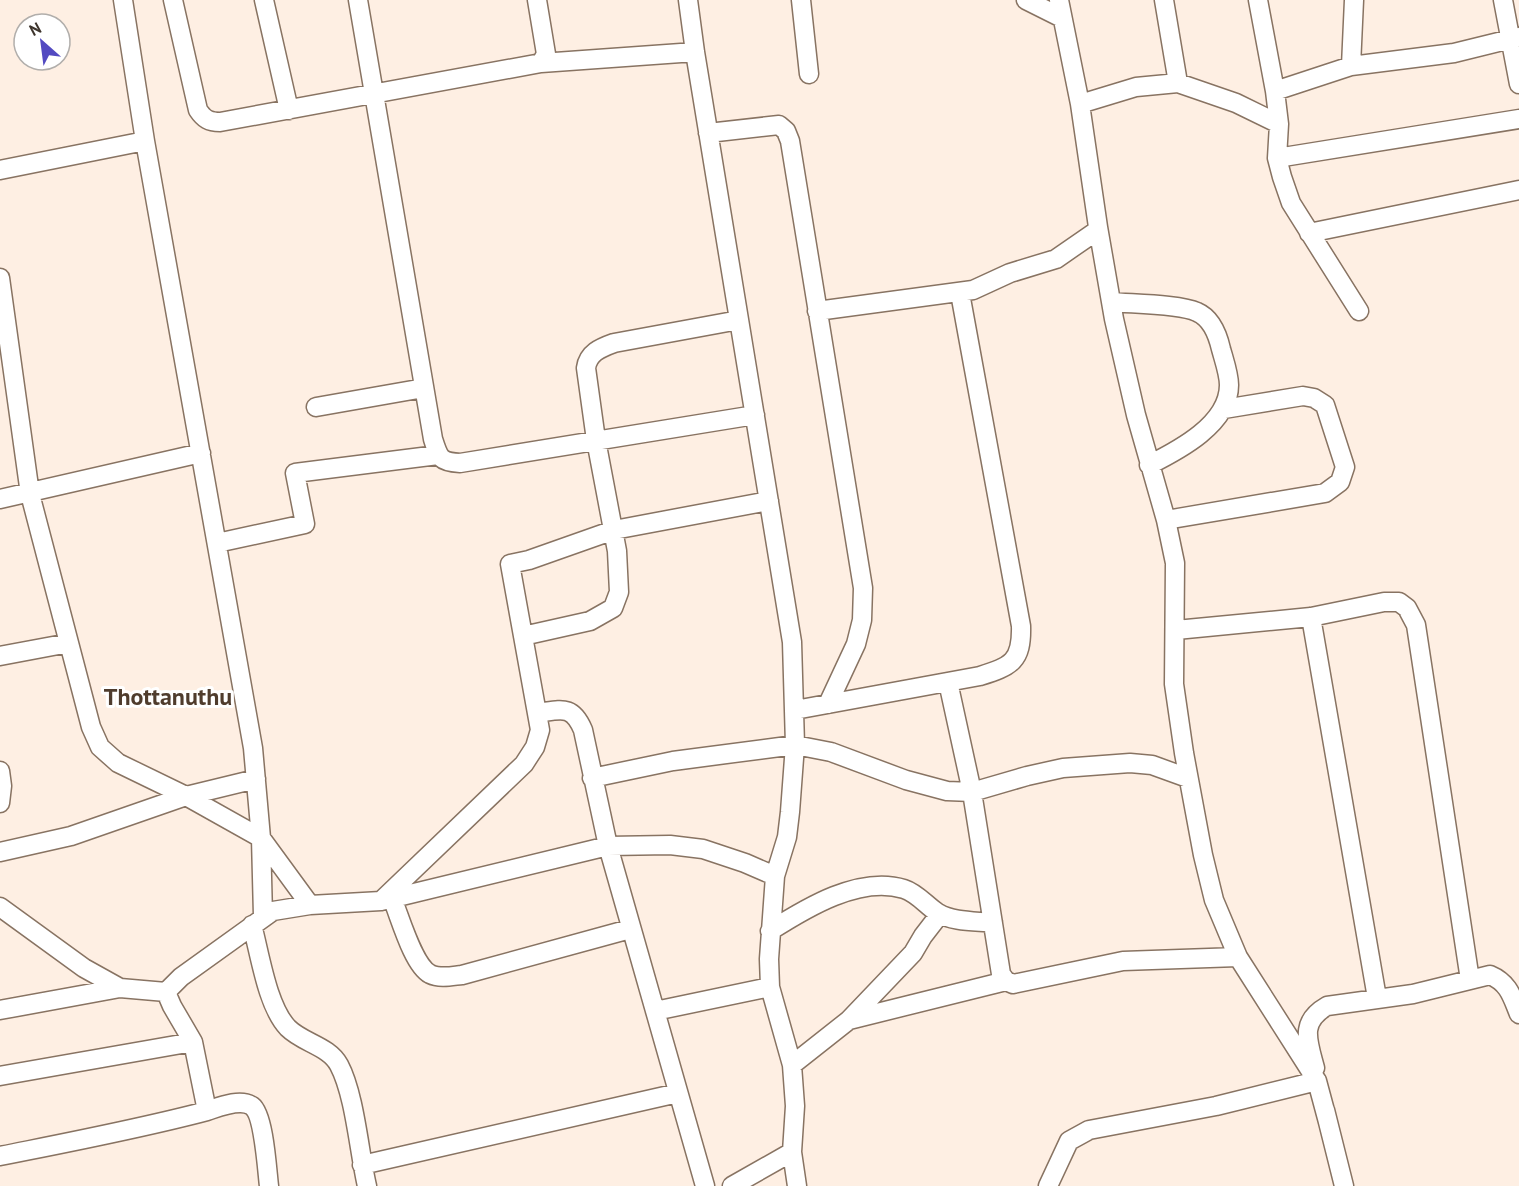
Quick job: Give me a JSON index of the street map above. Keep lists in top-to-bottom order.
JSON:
{
  "districts": ["Thottanuthu"],
  "north": "top left"
}
